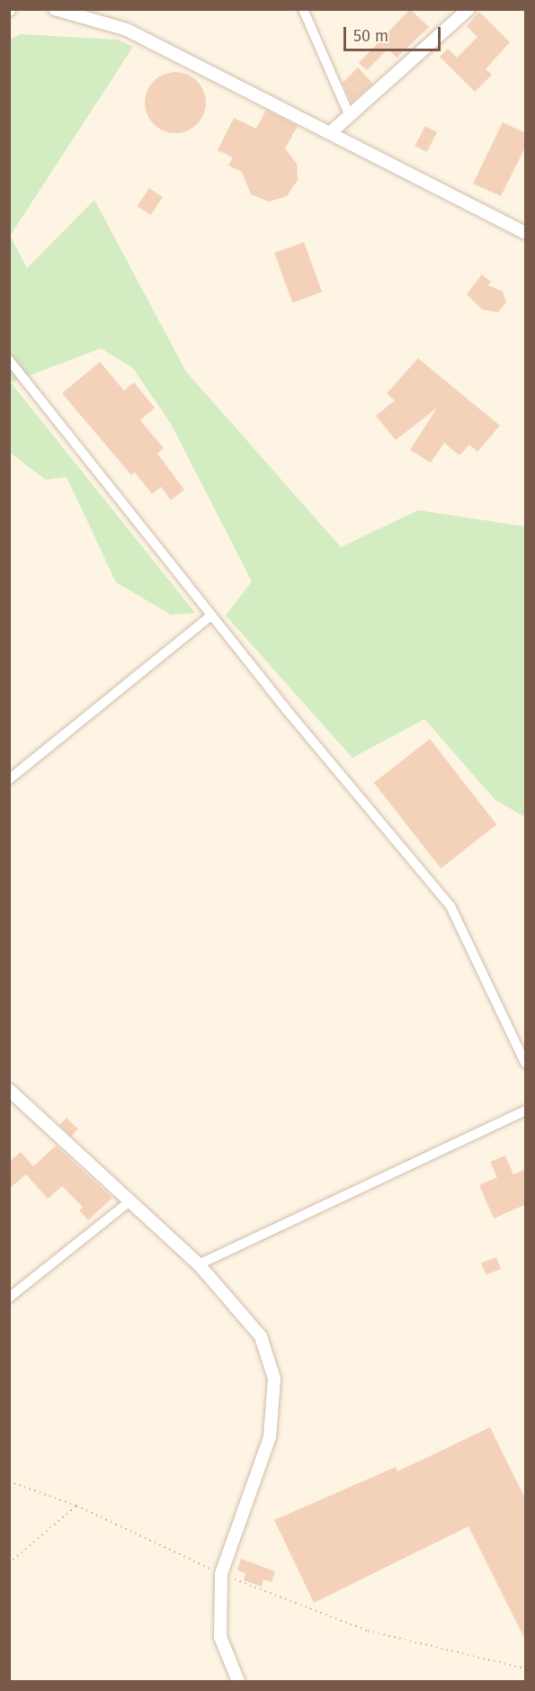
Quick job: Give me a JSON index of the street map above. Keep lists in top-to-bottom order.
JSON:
{
  "scale_bar": "50 m"
}
